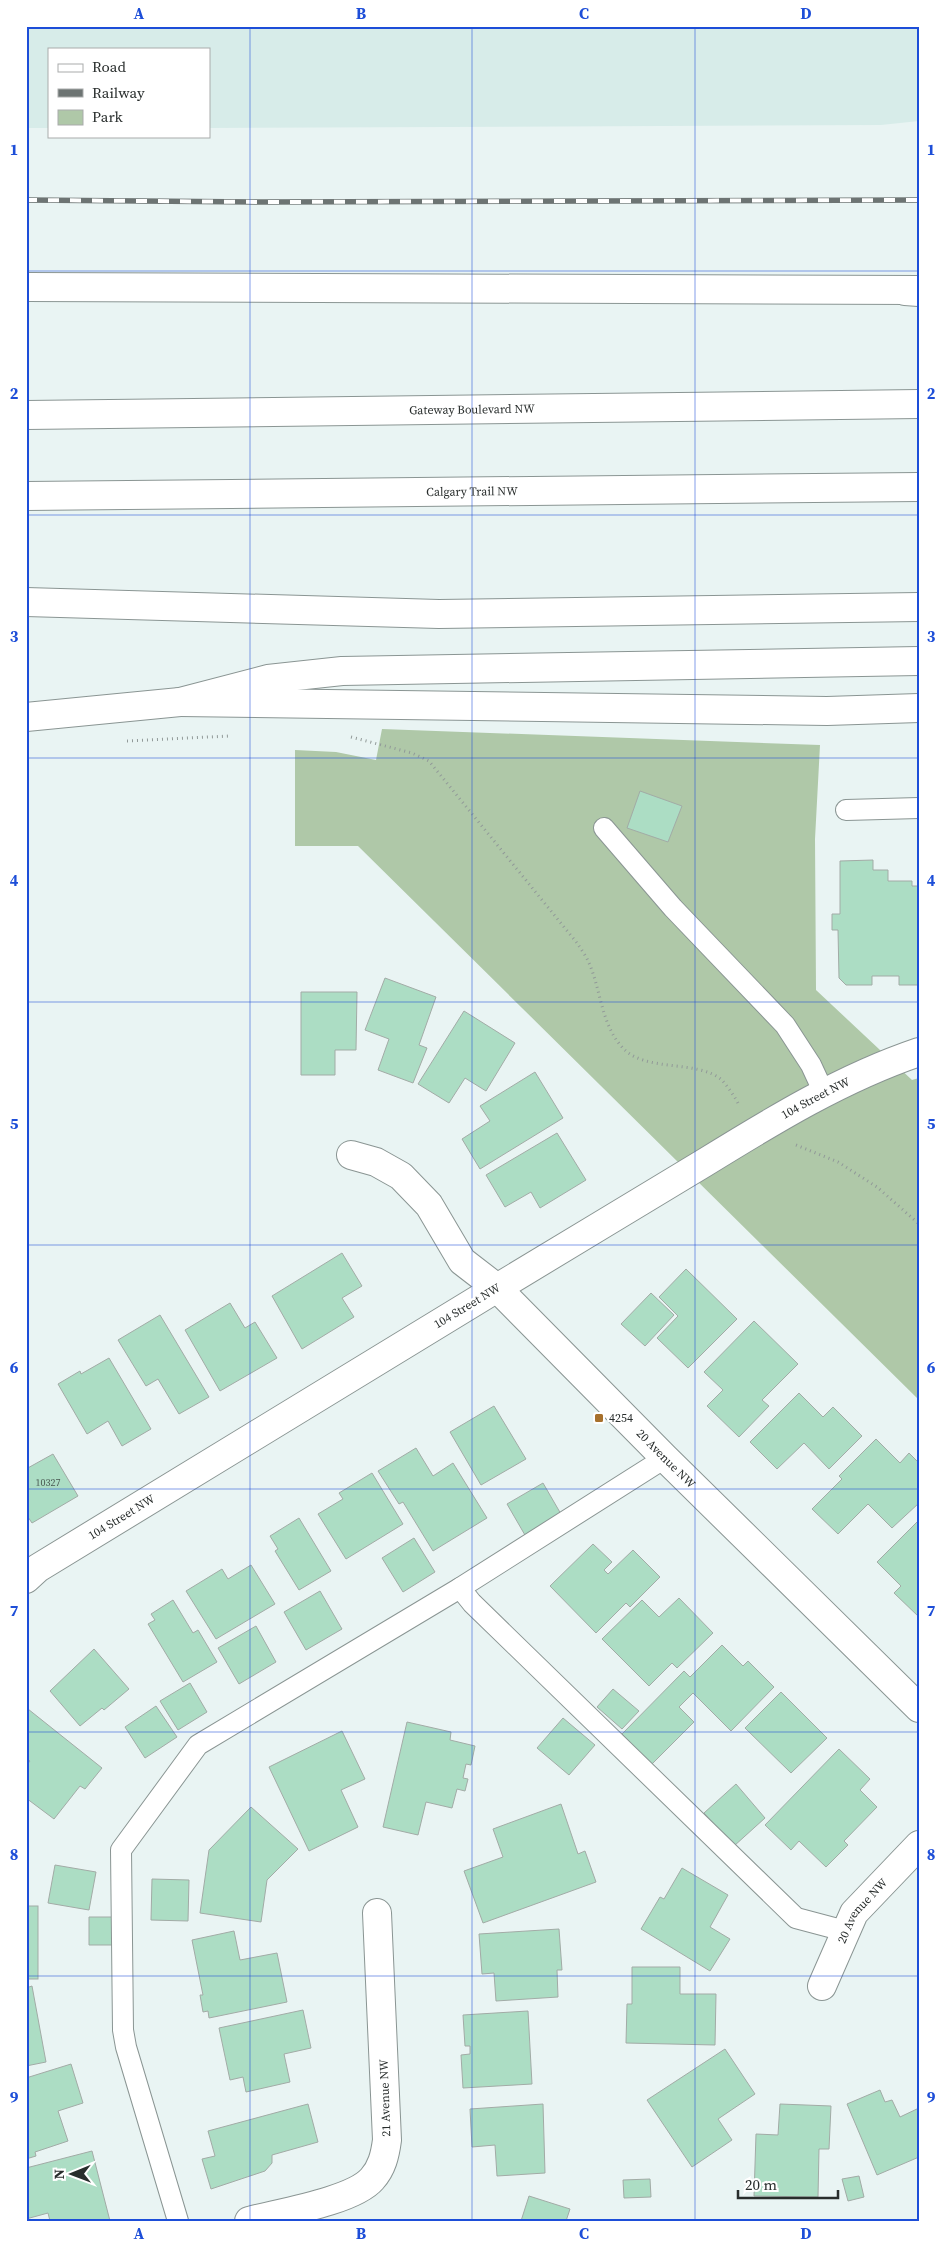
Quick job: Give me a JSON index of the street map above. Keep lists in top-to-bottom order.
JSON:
{
  "streets": {
    "main road": [
      "Gateway Boulevard NW",
      "Calgary Trail NW",
      "104 Street NW",
      "20 Avenue NW",
      "21 Avenue NW"
    ]
  },
  "crossings": [
    ["104 Street NW", "20 Avenue NW"]
  ],
  "places": {
    "transit": ["4254"]
  },
  "house_numbers": ["10327"],
  "legend": ["Road", "Railway", "Park"],
  "scale_bar": "20 m",
  "north": "left",
  "grid": {
    "columns": [
      "A",
      "B",
      "C",
      "D"
    ],
    "rows": [
      "1",
      "2",
      "3",
      "4",
      "5",
      "6",
      "7",
      "8",
      "9"
    ]
  }
}
